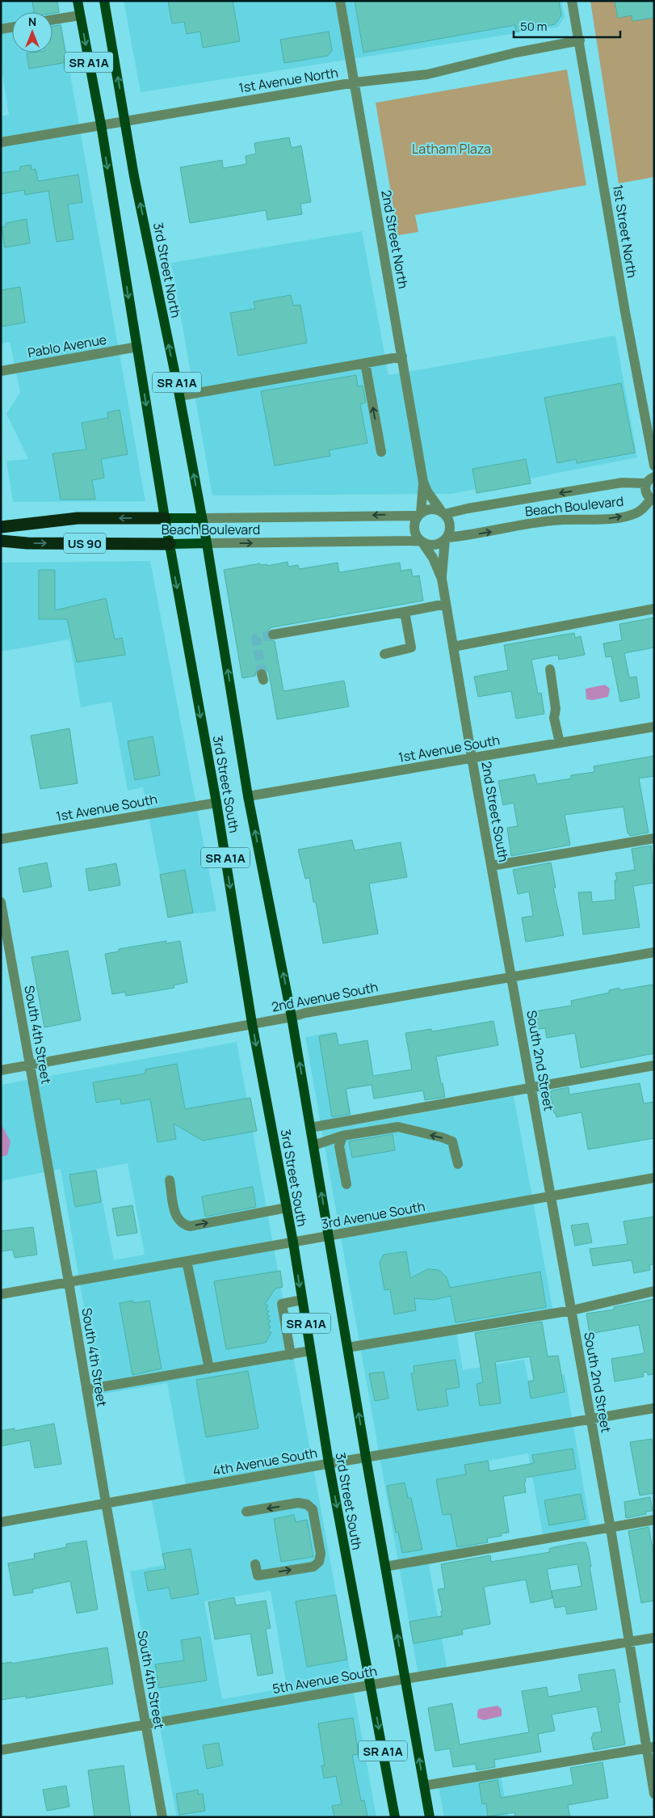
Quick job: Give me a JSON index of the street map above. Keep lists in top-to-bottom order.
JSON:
{
  "streets": {
    "highway": ["Beach Boulevard", "US 90"],
    "main road": ["SR A1A", "3rd Street North", "3rd Street South"],
    "street": [
      "1st Avenue North",
      "1st Street North",
      "2nd Street North",
      "Pablo Avenue",
      "1st Avenue South",
      "2nd Street South",
      "2nd Avenue South",
      "South 4th Street",
      "South 2nd Street",
      "3rd Avenue South",
      "4th Avenue South",
      "5th Avenue South"
    ]
  },
  "crossings": [
    ["SR A1A", "1st Avenue North"],
    ["SR A1A", "Pablo Avenue"],
    ["SR A1A", "Beach Boulevard"],
    ["SR A1A", "3rd Street South"],
    ["1st Avenue North", "1st Street North"],
    ["1st Avenue North", "2nd Street North"],
    ["1st Avenue North", "3rd Street North"],
    ["3rd Street North", "Beach Boulevard"],
    ["3rd Street North", "3rd Street South"],
    ["Beach Boulevard", "3rd Street South"],
    ["1st Avenue South", "3rd Street South"],
    ["1st Avenue South", "2nd Street South"],
    ["3rd Street South", "2nd Avenue South"],
    ["3rd Street South", "3rd Avenue South"],
    ["3rd Street South", "4th Avenue South"],
    ["3rd Street South", "5th Avenue South"],
    ["2nd Street South", "2nd Avenue South"],
    ["2nd Street South", "South 2nd Street"],
    ["2nd Avenue South", "South 4th Street"],
    ["2nd Avenue South", "South 2nd Street"],
    ["South 4th Street", "3rd Avenue South"],
    ["South 4th Street", "4th Avenue South"],
    ["South 4th Street", "5th Avenue South"],
    ["South 2nd Street", "3rd Avenue South"],
    ["South 2nd Street", "4th Avenue South"],
    ["South 2nd Street", "5th Avenue South"]
  ],
  "parks": ["Latham Plaza"],
  "scale_bar": "50 m",
  "north": "top"
}
